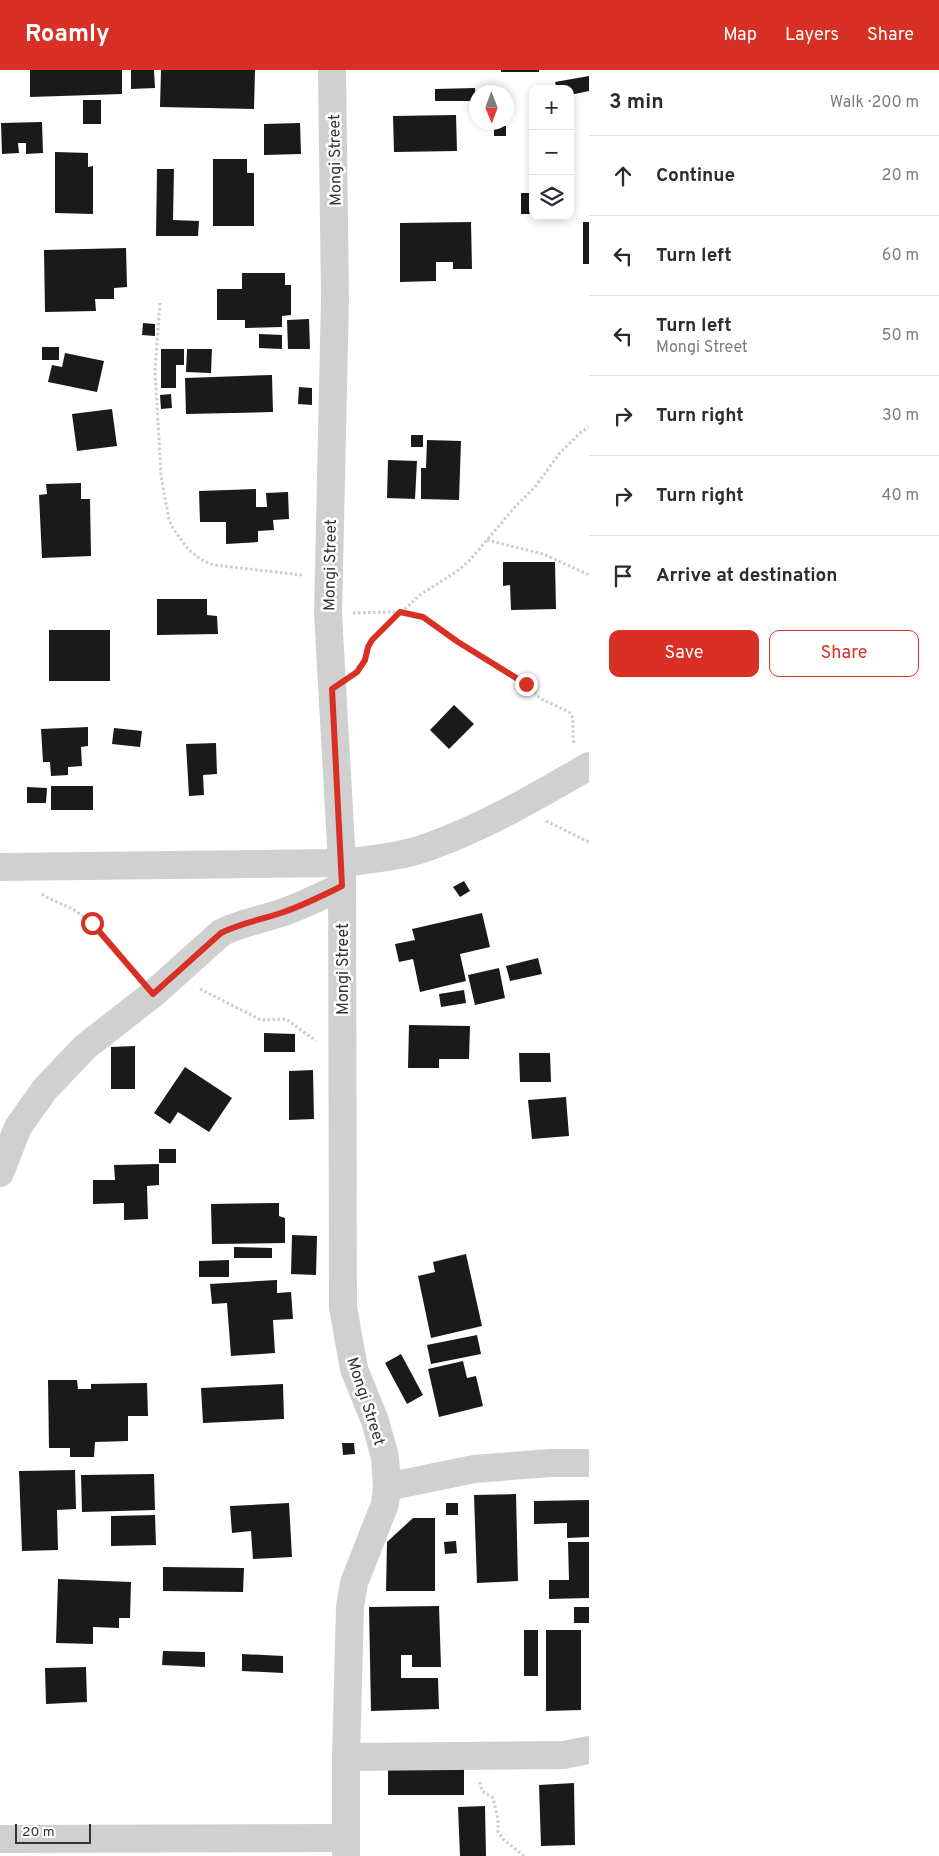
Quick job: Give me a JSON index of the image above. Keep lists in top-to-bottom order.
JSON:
{
  "streets": {
    "street": ["Mongi Street"]
  },
  "scale_bar": "20 m",
  "north": "bottom",
  "page": {
    "header": "Roamly",
    "nav": ["Map", "Layers", "Share"],
    "heading": ["3 min", "Walk · 200 m"],
    "map_buttons": ["+", "−"],
    "list": [
      ["Continue", "20 m"],
      ["Turn left", "60 m"],
      ["Turn left", "Mongi Street", "50 m"],
      ["Turn right", "30 m"],
      ["Turn right", "40 m"],
      "Arrive at destination"
    ],
    "buttons": ["Save", "Share"],
    "scale": "20 m"
  }
}
